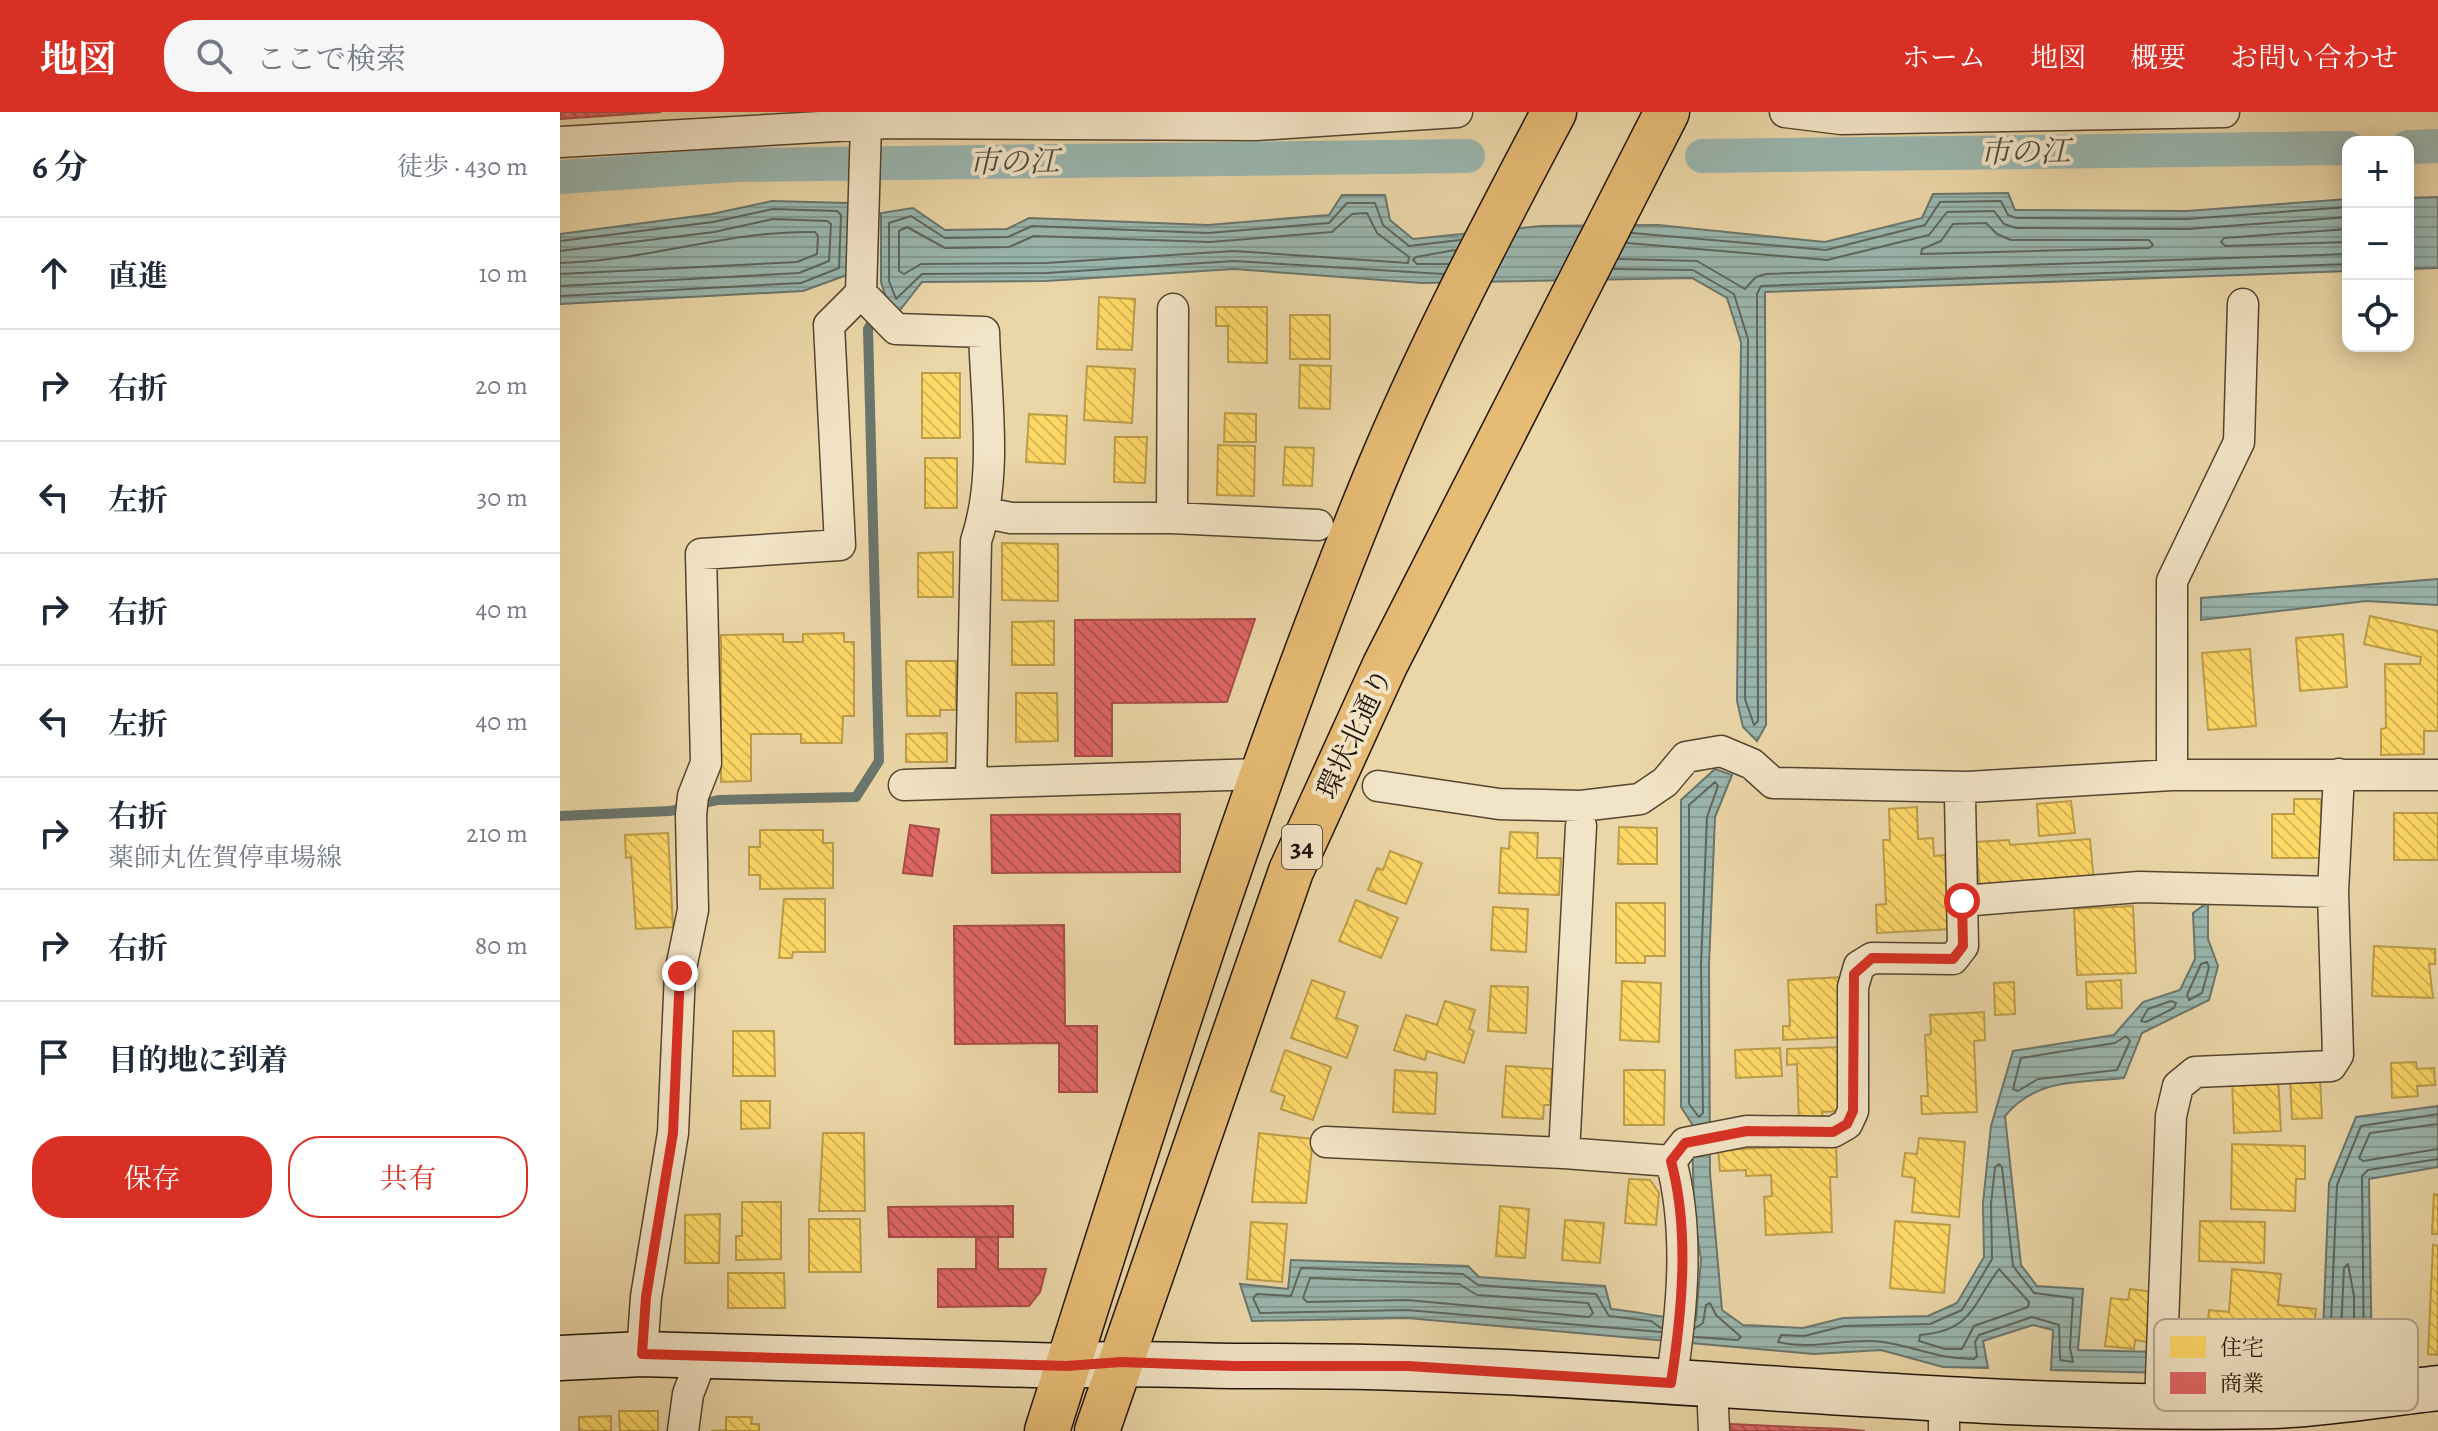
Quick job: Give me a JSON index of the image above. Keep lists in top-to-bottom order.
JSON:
{
  "streets": {
    "highway": ["環状北通り", "34"]
  },
  "water": ["市の江"],
  "legend": ["住宅", "商業"],
  "page": {
    "header": "地図",
    "search": "ここで検索",
    "nav": [
      "ホーム",
      "地図",
      "概要",
      "お問い合わせ"
    ],
    "heading": ["6 分", "徒歩 · 430 m"],
    "map_buttons": ["+", "−"],
    "list": [
      ["直進", "10 m"],
      ["右折", "20 m"],
      ["左折", "30 m"],
      ["右折", "40 m"],
      ["左折", "40 m"],
      ["右折", "薬師丸佐賀停車場線", "210 m"],
      ["右折", "80 m"],
      "目的地に到着"
    ],
    "buttons": ["保存", "共有"]
  }
}
